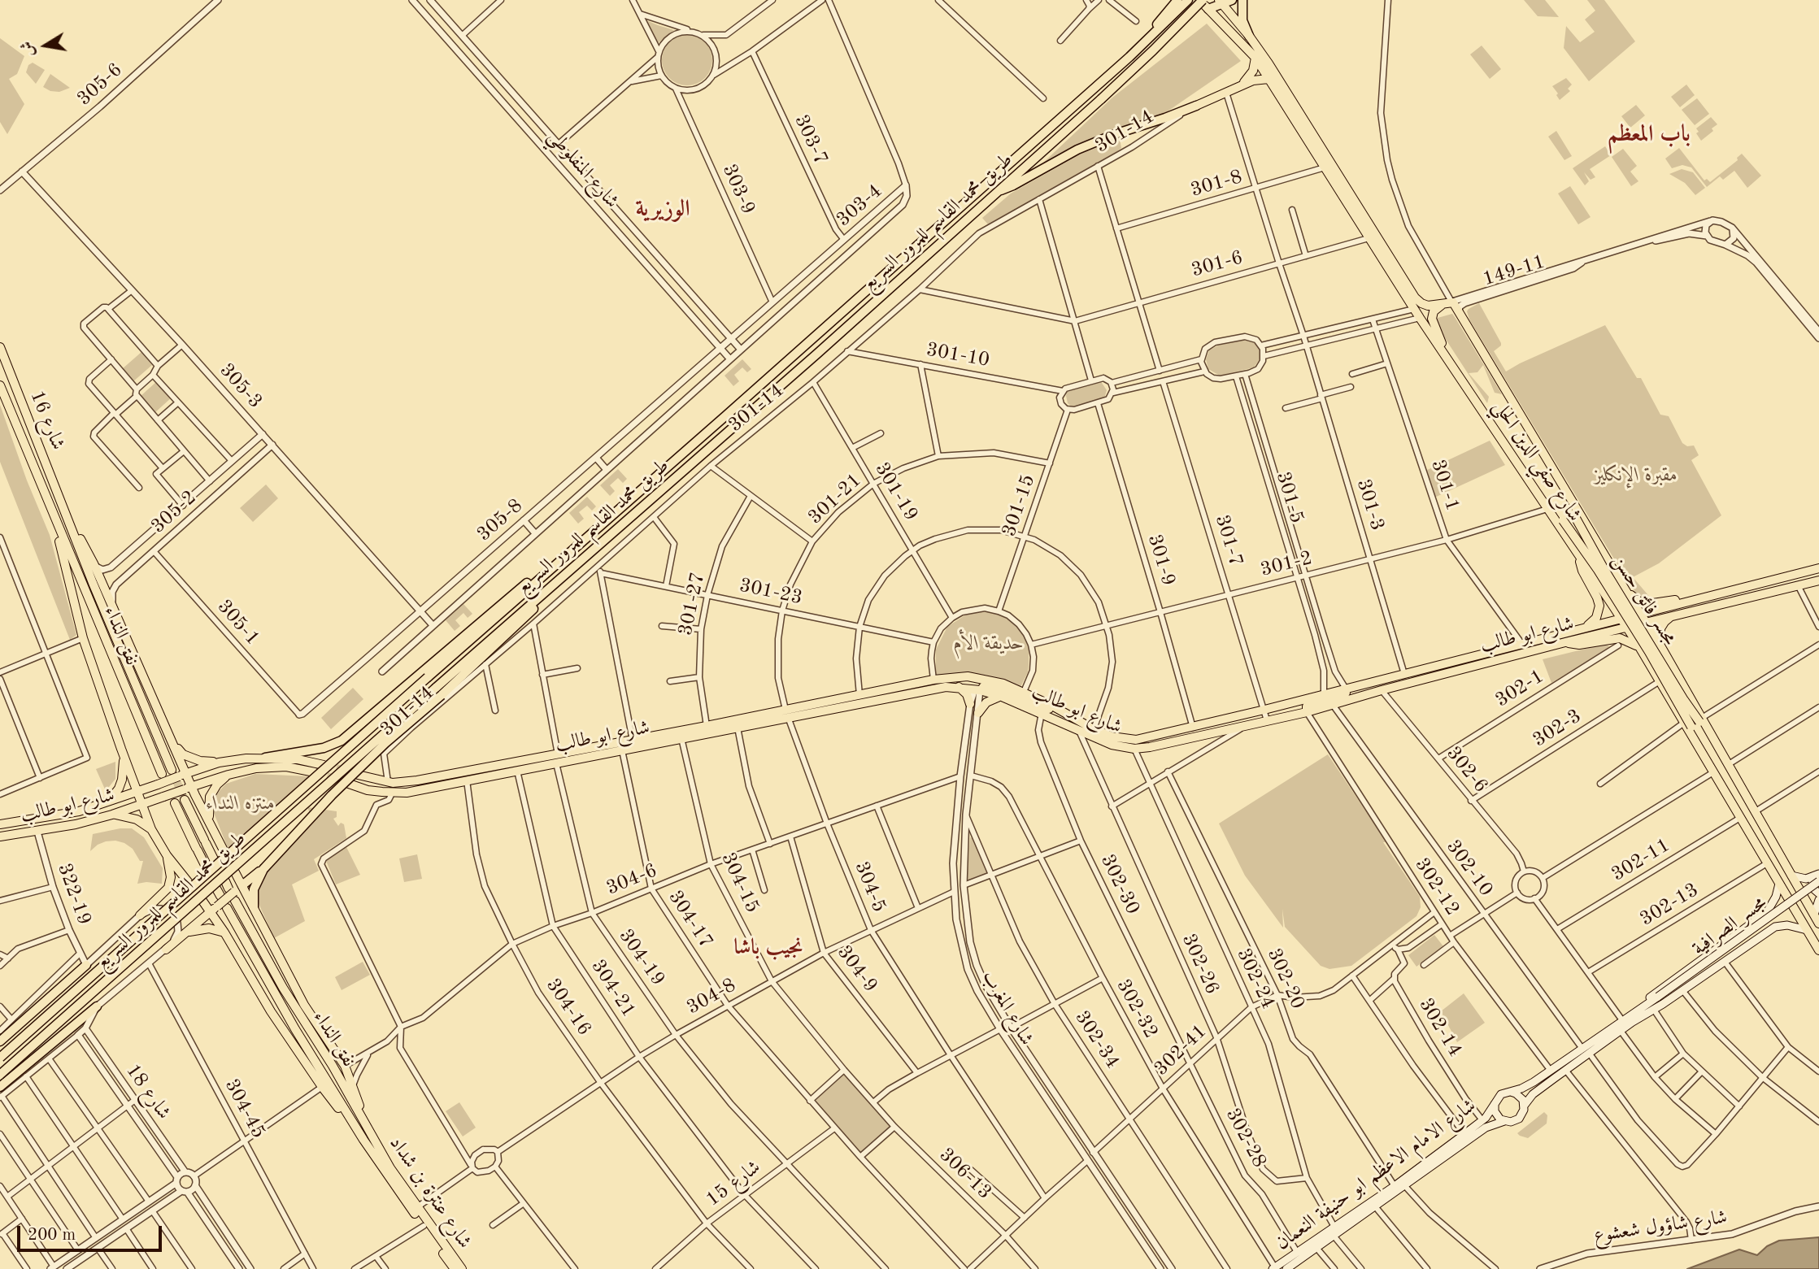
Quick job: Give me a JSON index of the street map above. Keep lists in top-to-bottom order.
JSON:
{
  "streets": {
    "highway": ["طريق محمد القاسم للمرور السريع"],
    "main road": [
      "شارع 16",
      "شارع صفي الدين الحلي",
      "مجسر فائق حسن",
      "شارع ابو طالب",
      "نفق النداء",
      "مجسر الصرافية",
      "شارع الامام الاعظم ابو حنيفة النعمان",
      "شارع عنترة بن شداد"
    ],
    "street": [
      "305-6",
      "301-14",
      "303-7",
      "شارع المنفلوطي",
      "301-8",
      "303-9",
      "303-4",
      "301-6",
      "149-11",
      "301-10",
      "305-3",
      "301-1",
      "301-19",
      "301-5",
      "301-21",
      "301-3",
      "301-15",
      "305-2",
      "305-8",
      "301-7",
      "301-9",
      "301-2",
      "301-23",
      "301-27",
      "305-1",
      "302-1",
      "302-3",
      "302-6",
      "302-11",
      "302-10",
      "304-6",
      "304-15",
      "302-30",
      "304-5",
      "302-12",
      "322-19",
      "302-13",
      "304-17",
      "304-19",
      "302-26",
      "304-9",
      "302-24",
      "302-20",
      "304-21",
      "304-8",
      "304-16",
      "شارع المغرب",
      "302-32",
      "302-14",
      "302-34",
      "302-41",
      "شارع 18",
      "304-45",
      "302-28",
      "306-13",
      "شارع 15",
      "شارع شاؤول شعشوع"
    ]
  },
  "crossings": [
    ["305-6", "305-3"],
    ["301-14", "301-10"],
    ["301-14", "301-19"],
    ["301-14", "301-23"],
    ["301-14", "شارع ابو طالب"],
    ["303-7", "303-4"],
    ["شارع المنفلوطي", "303-4"],
    ["شارع المنفلوطي", "305-8"],
    ["301-8", "شارع صفي الدين الحلي"],
    ["301-8", "301-3"],
    ["303-9", "303-4"],
    ["303-4", "305-8"],
    ["طريق محمد القاسم للمرور السريع", "شارع صفي الدين الحلي"],
    ["301-6", "شارع صفي الدين الحلي"],
    ["301-6", "301-3"],
    ["149-11", "شارع صفي الدين الحلي"],
    ["305-3", "305-2"],
    ["305-3", "305-8"],
    ["شارع 16", "نفق النداء"],
    ["شارع صفي الدين الحلي", "301-2"],
    ["شارع صفي الدين الحلي", "مجسر فائق حسن"],
    ["شارع صفي الدين الحلي", "شارع ابو طالب"],
    ["شارع صفي الدين الحلي", "302-3"],
    ["301-1", "301-2"],
    ["301-1", "شارع ابو طالب"],
    ["301-19", "301-21"],
    ["301-5", "301-2"],
    ["301-5", "شارع ابو طالب"],
    ["301-21", "301-15"],
    ["301-21", "301-23"],
    ["301-21", "شارع ابو طالب"],
    ["301-21", "304-5"],
    ["301-3", "301-2"],
    ["301-3", "شارع ابو طالب"],
    ["305-2", "305-1"],
    ["305-8", "305-1"],
    ["301-7", "301-2"],
    ["301-7", "شارع ابو طالب"],
    ["301-9", "301-2"],
    ["301-9", "شارع ابو طالب"],
    ["301-23", "301-27"],
    ["301-27", "شارع ابو طالب"],
    ["شارع ابو طالب", "302-6"],
    ["شارع ابو طالب", "302-10"],
    ["شارع ابو طالب", "304-15"],
    ["شارع ابو طالب", "302-30"],
    ["شارع ابو طالب", "304-5"],
    ["شارع ابو طالب", "302-12"],
    ["شارع ابو طالب", "322-19"],
    ["شارع ابو طالب", "304-17"],
    ["شارع ابو طالب", "304-19"],
    ["شارع ابو طالب", "302-26"],
    ["شارع ابو طالب", "302-24"],
    ["شارع ابو طالب", "304-21"],
    ["شارع ابو طالب", "304-16"],
    ["شارع ابو طالب", "شارع المغرب"],
    ["نفق النداء", "شارع عنترة بن شداد"],
    ["302-1", "302-6"],
    ["302-3", "302-6"],
    ["304-6", "304-15"],
    ["304-6", "304-5"],
    ["304-6", "304-17"],
    ["304-6", "304-19"],
    ["304-6", "304-9"],
    ["304-6", "304-21"],
    ["304-6", "304-16"],
    ["304-6", "شارع المغرب"],
    ["304-15", "304-8"],
    ["304-15", "306-13"],
    ["302-30", "302-41"],
    ["302-30", "302-28"],
    ["304-5", "304-8"],
    ["302-12", "302-41"],
    ["304-17", "304-8"],
    ["304-17", "شارع 15"],
    ["304-19", "304-8"],
    ["304-19", "شارع 15"],
    ["302-26", "302-24"],
    ["302-26", "302-41"],
    ["304-9", "304-8"],
    ["302-24", "302-41"],
    ["302-24", "شارع الامام الاعظم ابو حنيفة النعمان"],
    ["302-20", "302-41"],
    ["302-20", "شارع الامام الاعظم ابو حنيفة النعمان"],
    ["304-21", "304-8"],
    ["304-21", "شارع 15"],
    ["304-8", "304-16"],
    ["304-8", "شارع المغرب"],
    ["304-8", "شارع عنترة بن شداد"],
    ["304-16", "شارع 15"],
    ["شارع المغرب", "302-32"],
    ["شارع المغرب", "302-34"],
    ["شارع المغرب", "302-41"],
    ["302-32", "302-41"],
    ["302-32", "شارع الامام الاعظم ابو حنيفة النعمان"],
    ["302-14", "شارع الامام الاعظم ابو حنيفة النعمان"],
    ["302-34", "302-41"],
    ["302-41", "302-28"],
    ["302-28", "شارع الامام الاعظم ابو حنيفة النعمان"]
  ],
  "districts": ["باب المعظم", "الوزيرية", "نجيب باشا"],
  "parks": ["مقبرة الإنكليز", "حديقة الأم", "منتزه النداء"],
  "scale_bar": "200 m",
  "north": "left"
}
